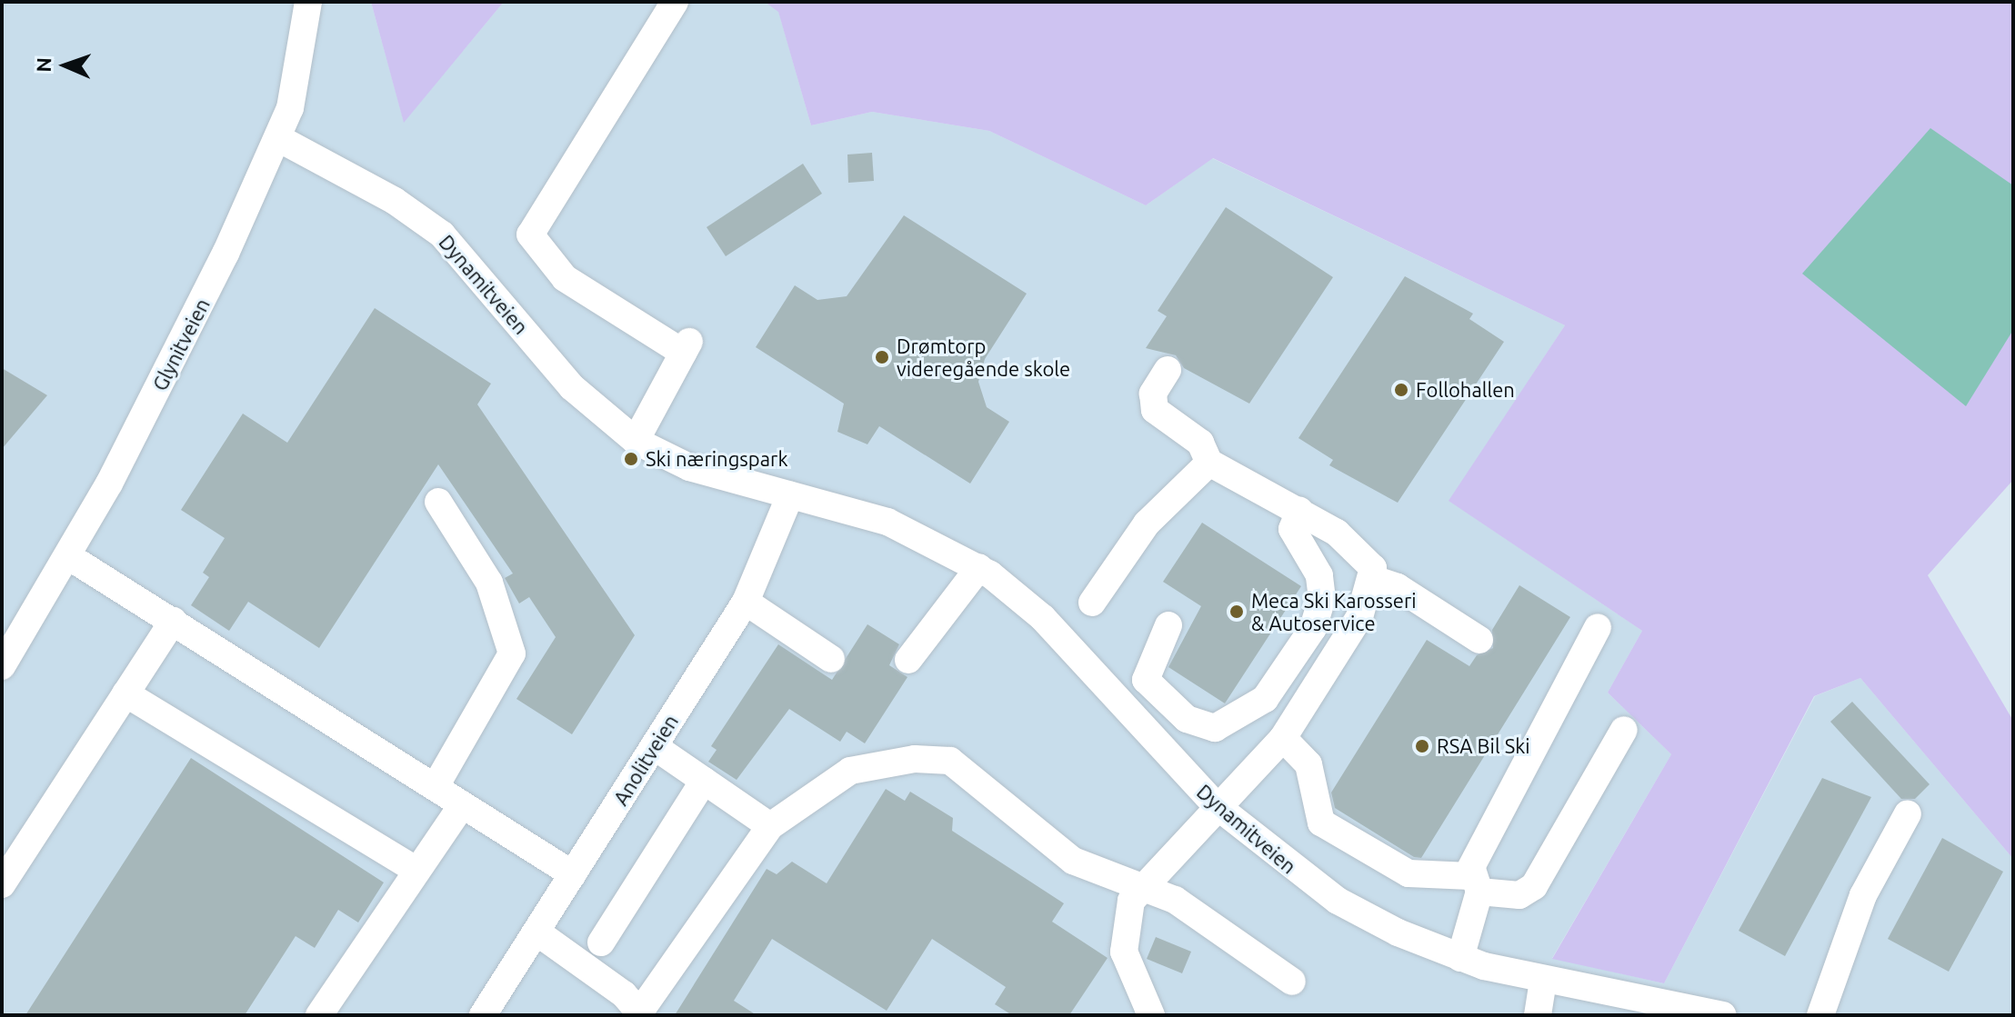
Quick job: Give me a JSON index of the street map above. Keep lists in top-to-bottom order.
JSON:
{
  "streets": {
    "street": ["Dynamitveien", "Glynitveien", "Anolitveien"]
  },
  "crossings": [
    ["Dynamitveien", "Glynitveien"],
    ["Dynamitveien", "Anolitveien"]
  ],
  "places": [
    "Drømtorp videregående skole",
    "Follohallen",
    "Ski næringspark",
    "Meca Ski Karosseri & Autoservice",
    "RSA Bil Ski"
  ],
  "north": "left"
}
